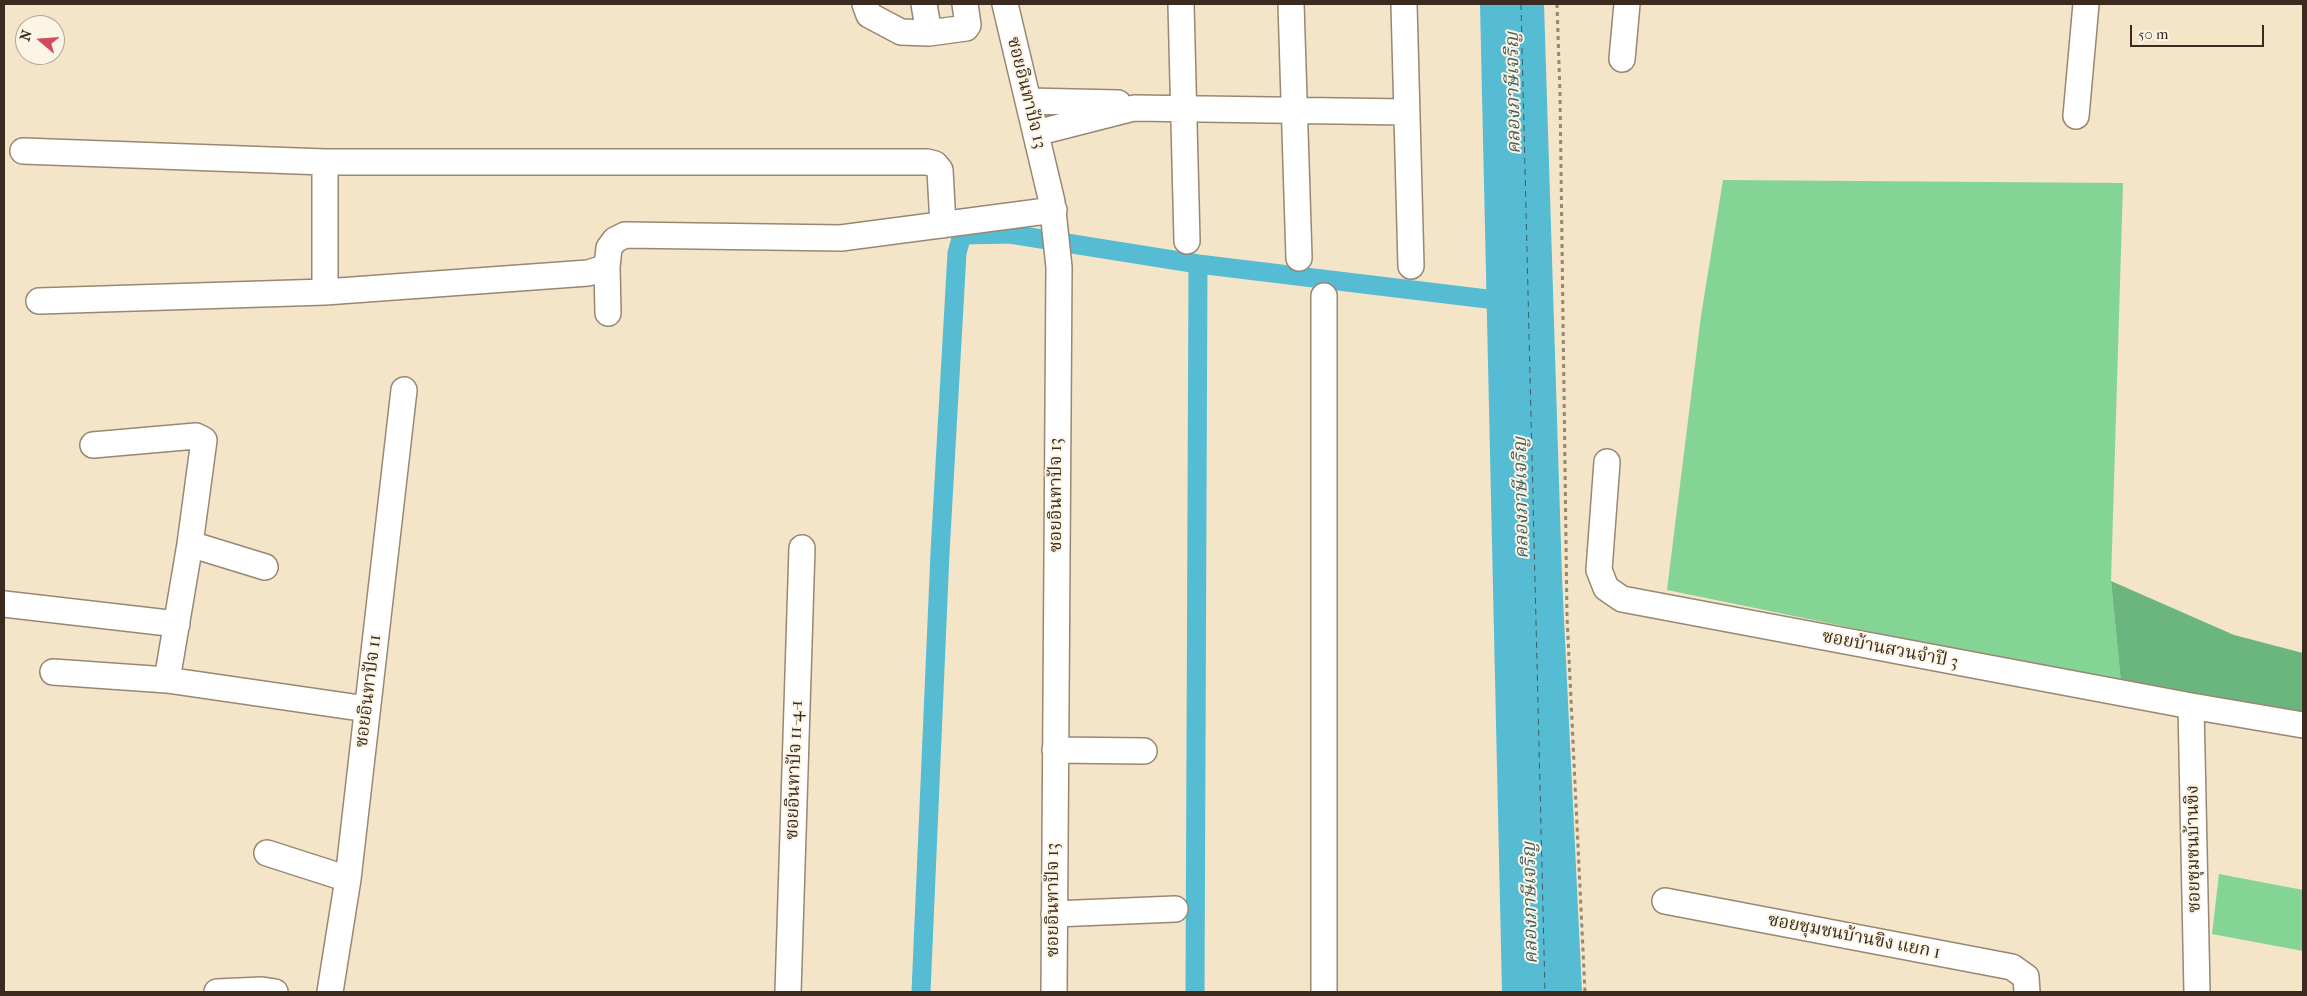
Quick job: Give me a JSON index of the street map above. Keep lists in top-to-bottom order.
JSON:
{
  "streets": {
    "street": [
      "ซอยอินทาปัจ 13",
      "ซอยบ้านสวนจำปี 3",
      "ซอยอินทาปัจ 11",
      "ซอยอินทาปัจ 11-4-1",
      "ซอยชุมชนบ้านขิง",
      "ซอยชุมชนบ้านขิง แยก 1"
    ]
  },
  "crossings": [
    ["ซอยบ้านสวนจำปี 3", "ซอยชุมชนบ้านขิง"]
  ],
  "water": ["คลองภาษีเจริญ"],
  "scale_bar": "50 m",
  "north": "left"
}
